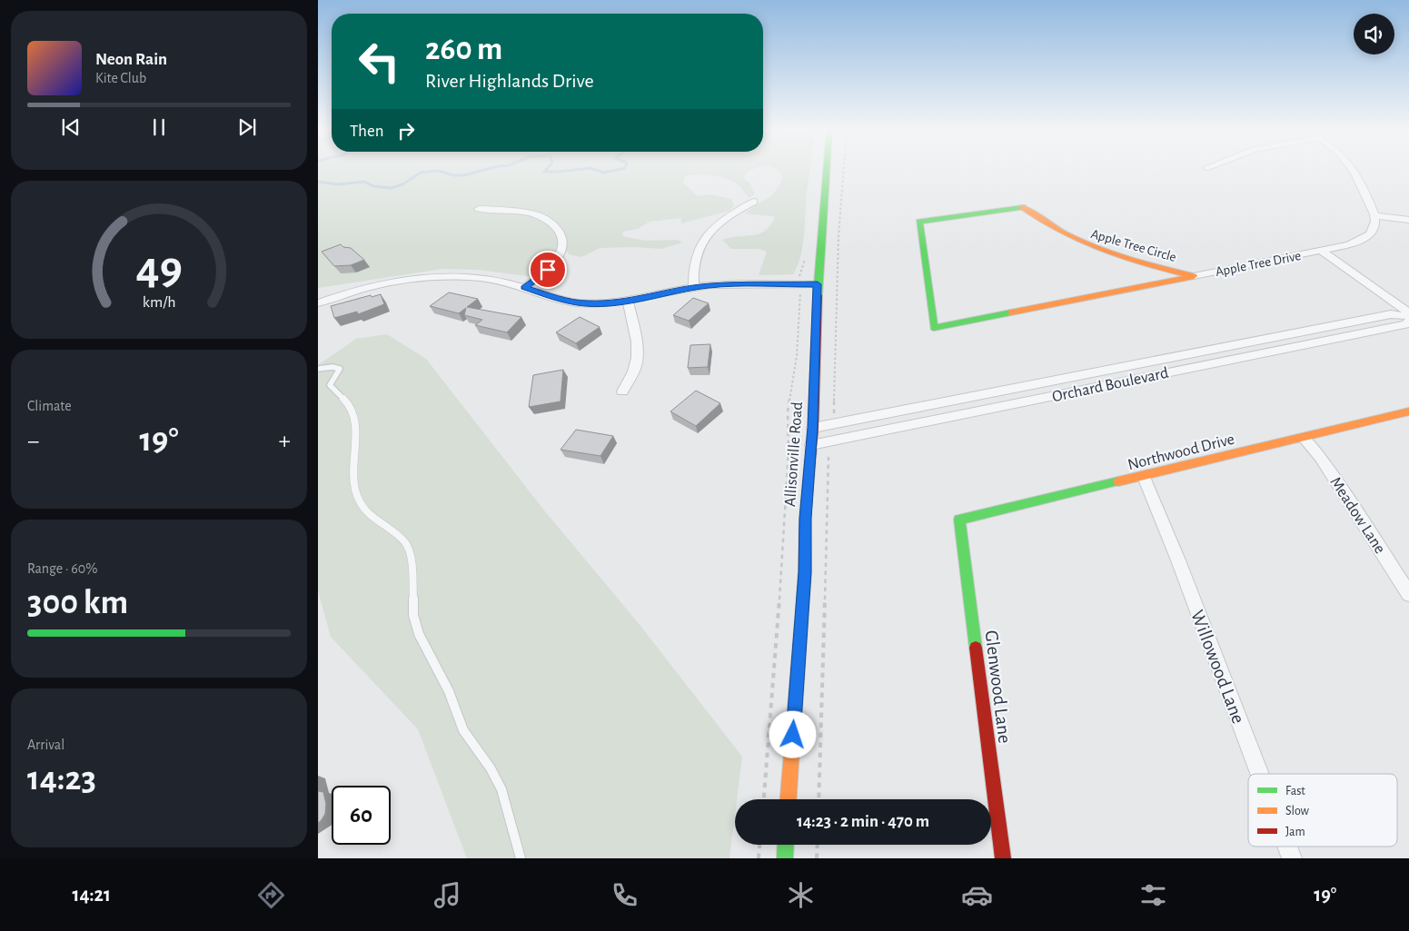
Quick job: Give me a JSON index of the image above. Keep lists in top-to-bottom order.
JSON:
{
  "streets": {
    "street": [
      "Apple Tree Circle",
      "Apple Tree Drive",
      "Orchard Boulevard",
      "Northwood Drive",
      "Allisonville Road",
      "Meadow Lane",
      "Willowood Lane",
      "Glenwood Lane"
    ]
  },
  "crossings": [
    ["Apple Tree Circle", "Apple Tree Drive"],
    ["Apple Tree Drive", "Orchard Boulevard"],
    ["Orchard Boulevard", "Allisonville Road"],
    ["Northwood Drive", "Meadow Lane"],
    ["Northwood Drive", "Willowood Lane"],
    ["Northwood Drive", "Glenwood Lane"]
  ],
  "legend": ["Fast", "Slow", "Jam"],
  "page": {
    "turn": ["260 m", "River Highlands Drive"],
    "song": ["Neon Rain", "Kite Club"],
    "then": "Then",
    "tile": [
      "Climate",
      ["Range · 60%", "300 km"],
      ["Arrival", "14:23"]
    ],
    "heat": ["−", "19°", "+"],
    "limit": "60",
    "trip": "14:23 · 2 min · 470 m",
    "tabs": ["14:21", "19°"],
    "gauge": ["49", "km/h"]
  }
}
